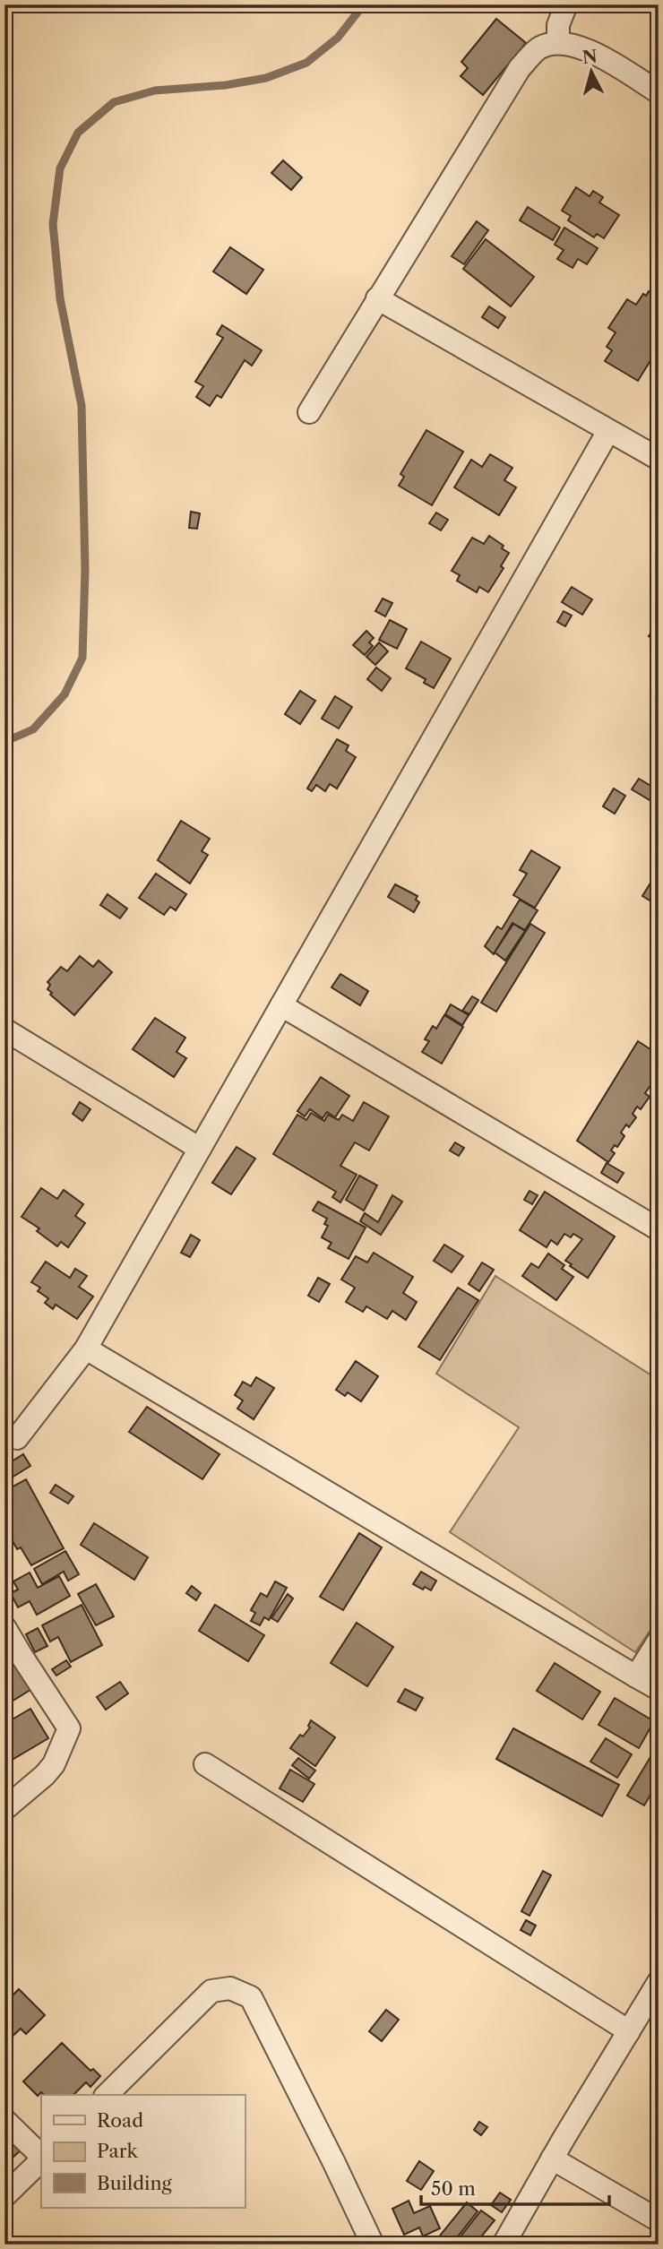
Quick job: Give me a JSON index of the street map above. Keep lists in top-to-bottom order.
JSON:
{
  "legend": ["Road", "Park", "Building"],
  "scale_bar": "50 m",
  "north": "top"
}
